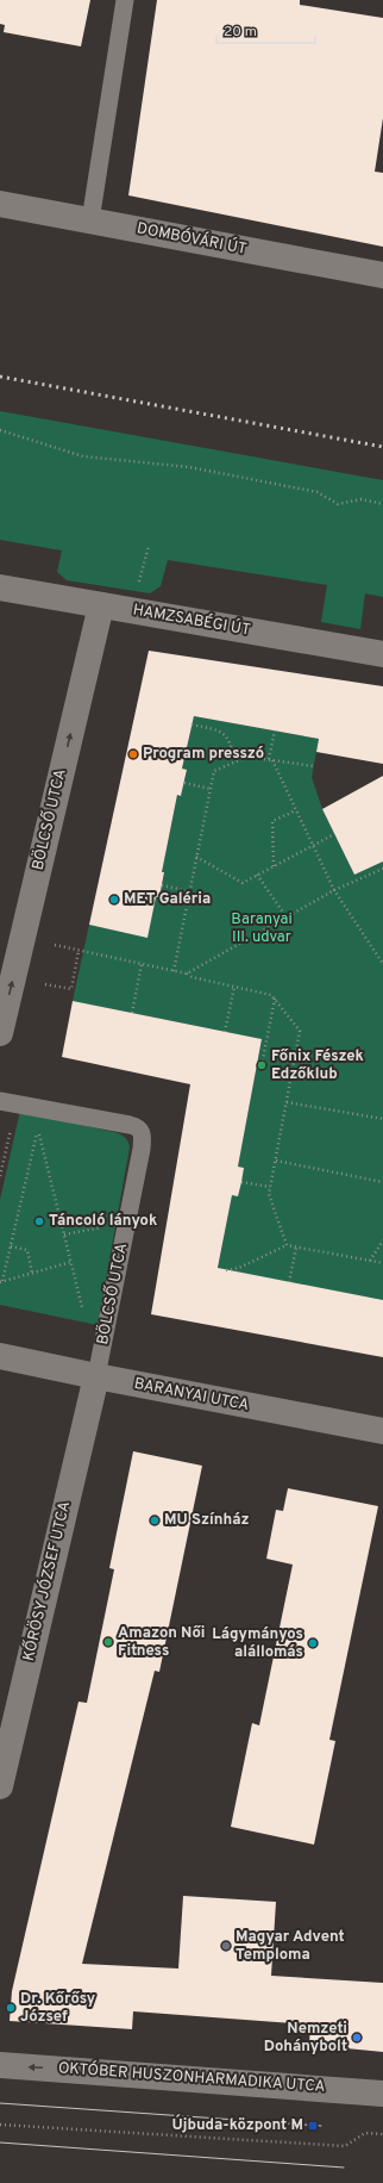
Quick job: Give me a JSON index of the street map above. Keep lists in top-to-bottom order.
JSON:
{
  "streets": {
    "street": [
      "DOMBÓVÁRI ÚT",
      "HAMZSABÉGI ÚT",
      "BÖLCSŐ UTCA",
      "BARANYAI UTCA",
      "KŐRÖSY JÓZSEF UTCA",
      "OKTÓBER HUSZONHARMADIKA UTCA"
    ]
  },
  "crossings": [
    ["HAMZSABÉGI ÚT", "BÖLCSŐ UTCA"],
    ["BÖLCSŐ UTCA", "BARANYAI UTCA"],
    ["BÖLCSŐ UTCA", "KŐRÖSY JÓZSEF UTCA"],
    ["BARANYAI UTCA", "KŐRÖSY JÓZSEF UTCA"]
  ],
  "one_way": ["BÖLCSŐ UTCA", "OKTÓBER HUSZONHARMADIKA UTCA"],
  "parks": ["Baranyai III. udvar"],
  "places": {
    "other": [
      "Program presszó",
      "MET Galéria",
      "Főnix Fészek Edzőklub",
      "Táncoló lányok",
      "MU Színház",
      "Amazon Női Fitness",
      "Lágymányos alállomás",
      "Magyar Advent Temploma",
      "Dr. Kőrősy József",
      "Nemzeti Dohánybolt"
    ],
    "transit": ["Újbuda-központ M"]
  },
  "scale_bar": "20 m"
}
